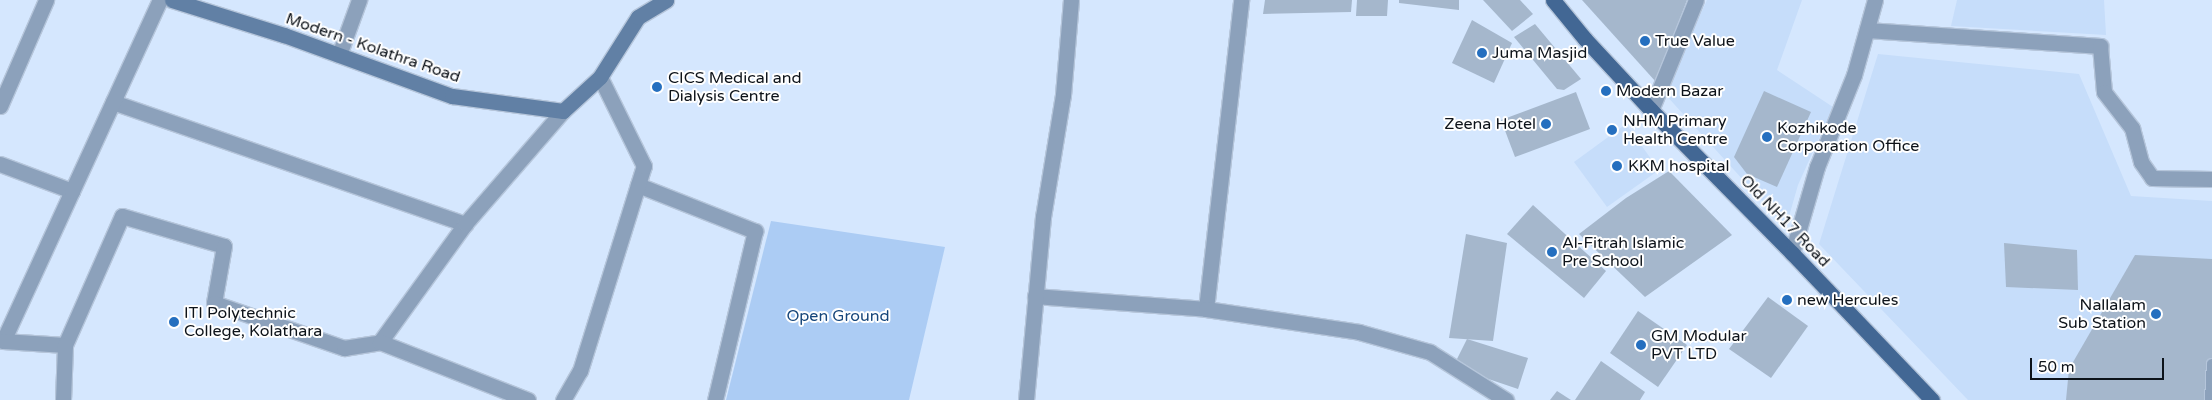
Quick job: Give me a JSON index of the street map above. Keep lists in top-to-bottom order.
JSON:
{
  "streets": {
    "main road": ["Modern - Kolathra Road", "Old NH17 Road"]
  },
  "parks": ["Open Ground"],
  "places": [
    "True Value",
    "Juma Masjid",
    "CICS Medical and Dialysis Centre",
    "Modern Bazar",
    "Zeena Hotel",
    "NHM Primary Health Centre",
    "Kozhikode Corporation Office",
    "KKM hospital",
    "Al-Fitrah Islamic Pre School",
    "new Hercules",
    "Nallalam Sub Station",
    "ITI Polytechnic College, Kolathara",
    "GM Modular PVT LTD"
  ],
  "scale_bar": "50 m"
}
